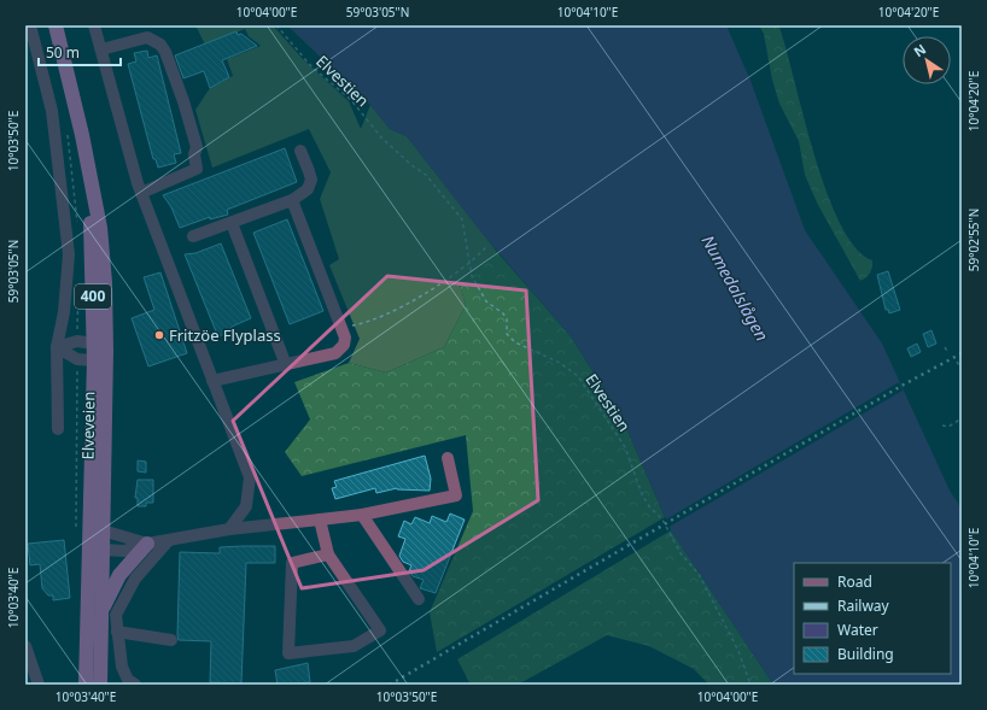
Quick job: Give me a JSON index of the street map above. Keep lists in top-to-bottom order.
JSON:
{
  "streets": {
    "highway": ["400", "Elveveien"],
    "path": ["Elvestien"]
  },
  "crossings": [
    ["400", "Elveveien"]
  ],
  "water": ["Numedalslågen"],
  "places": ["Fritzöe Flyplass"],
  "legend": [
    "Road",
    "Railway",
    "Water",
    "Building"
  ],
  "scale_bar": "50 m",
  "north": "top left",
  "coordinates": [
    "10°04'00\"E",
    "59°03'05\"N",
    "10°04'10\"E",
    "10°04'20\"E",
    "10°03'50\"E",
    "59°02'55\"N",
    "10°03'40\"E"
  ]
}
